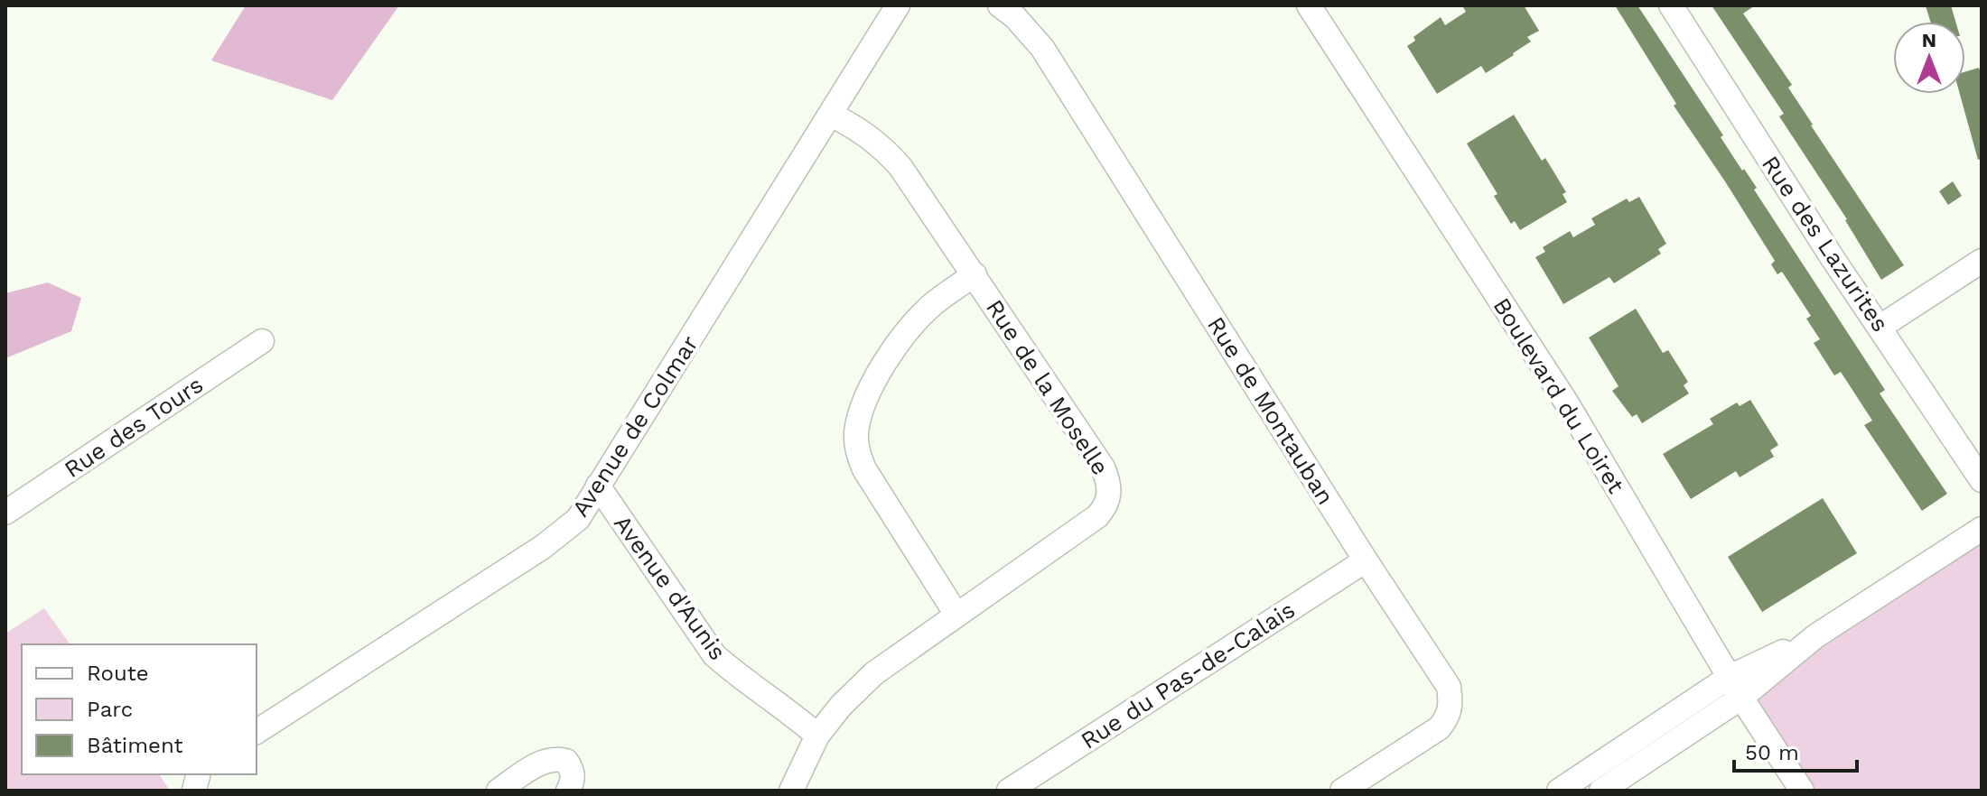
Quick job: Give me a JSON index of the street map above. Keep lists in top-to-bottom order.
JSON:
{
  "streets": {
    "street": [
      "Rue des Lazurites",
      "Rue de la Moselle",
      "Boulevard du Loiret",
      "Rue de Montauban",
      "Avenue de Colmar",
      "Rue des Tours",
      "Avenue d'Aunis",
      "Rue du Pas-de-Calais"
    ]
  },
  "crossings": [
    ["Rue de la Moselle", "Avenue de Colmar"],
    ["Rue de la Moselle", "Avenue d'Aunis"],
    ["Rue de Montauban", "Rue du Pas-de-Calais"],
    ["Avenue de Colmar", "Avenue d'Aunis"]
  ],
  "legend": ["Route", "Parc", "Bâtiment"],
  "scale_bar": "50 m",
  "north": "top"
}
